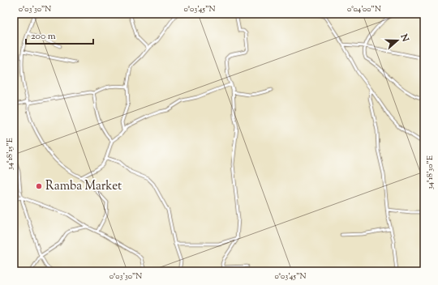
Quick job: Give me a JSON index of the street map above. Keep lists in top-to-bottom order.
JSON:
{
  "places": ["Ramba Market"],
  "scale_bar": "200 m",
  "north": "right",
  "coordinates": [
    "0°03'30\"N",
    "0°03'45\"N",
    "0°04'00\"N",
    "34°18'15\"E",
    "34°18'30\"E"
  ]
}
